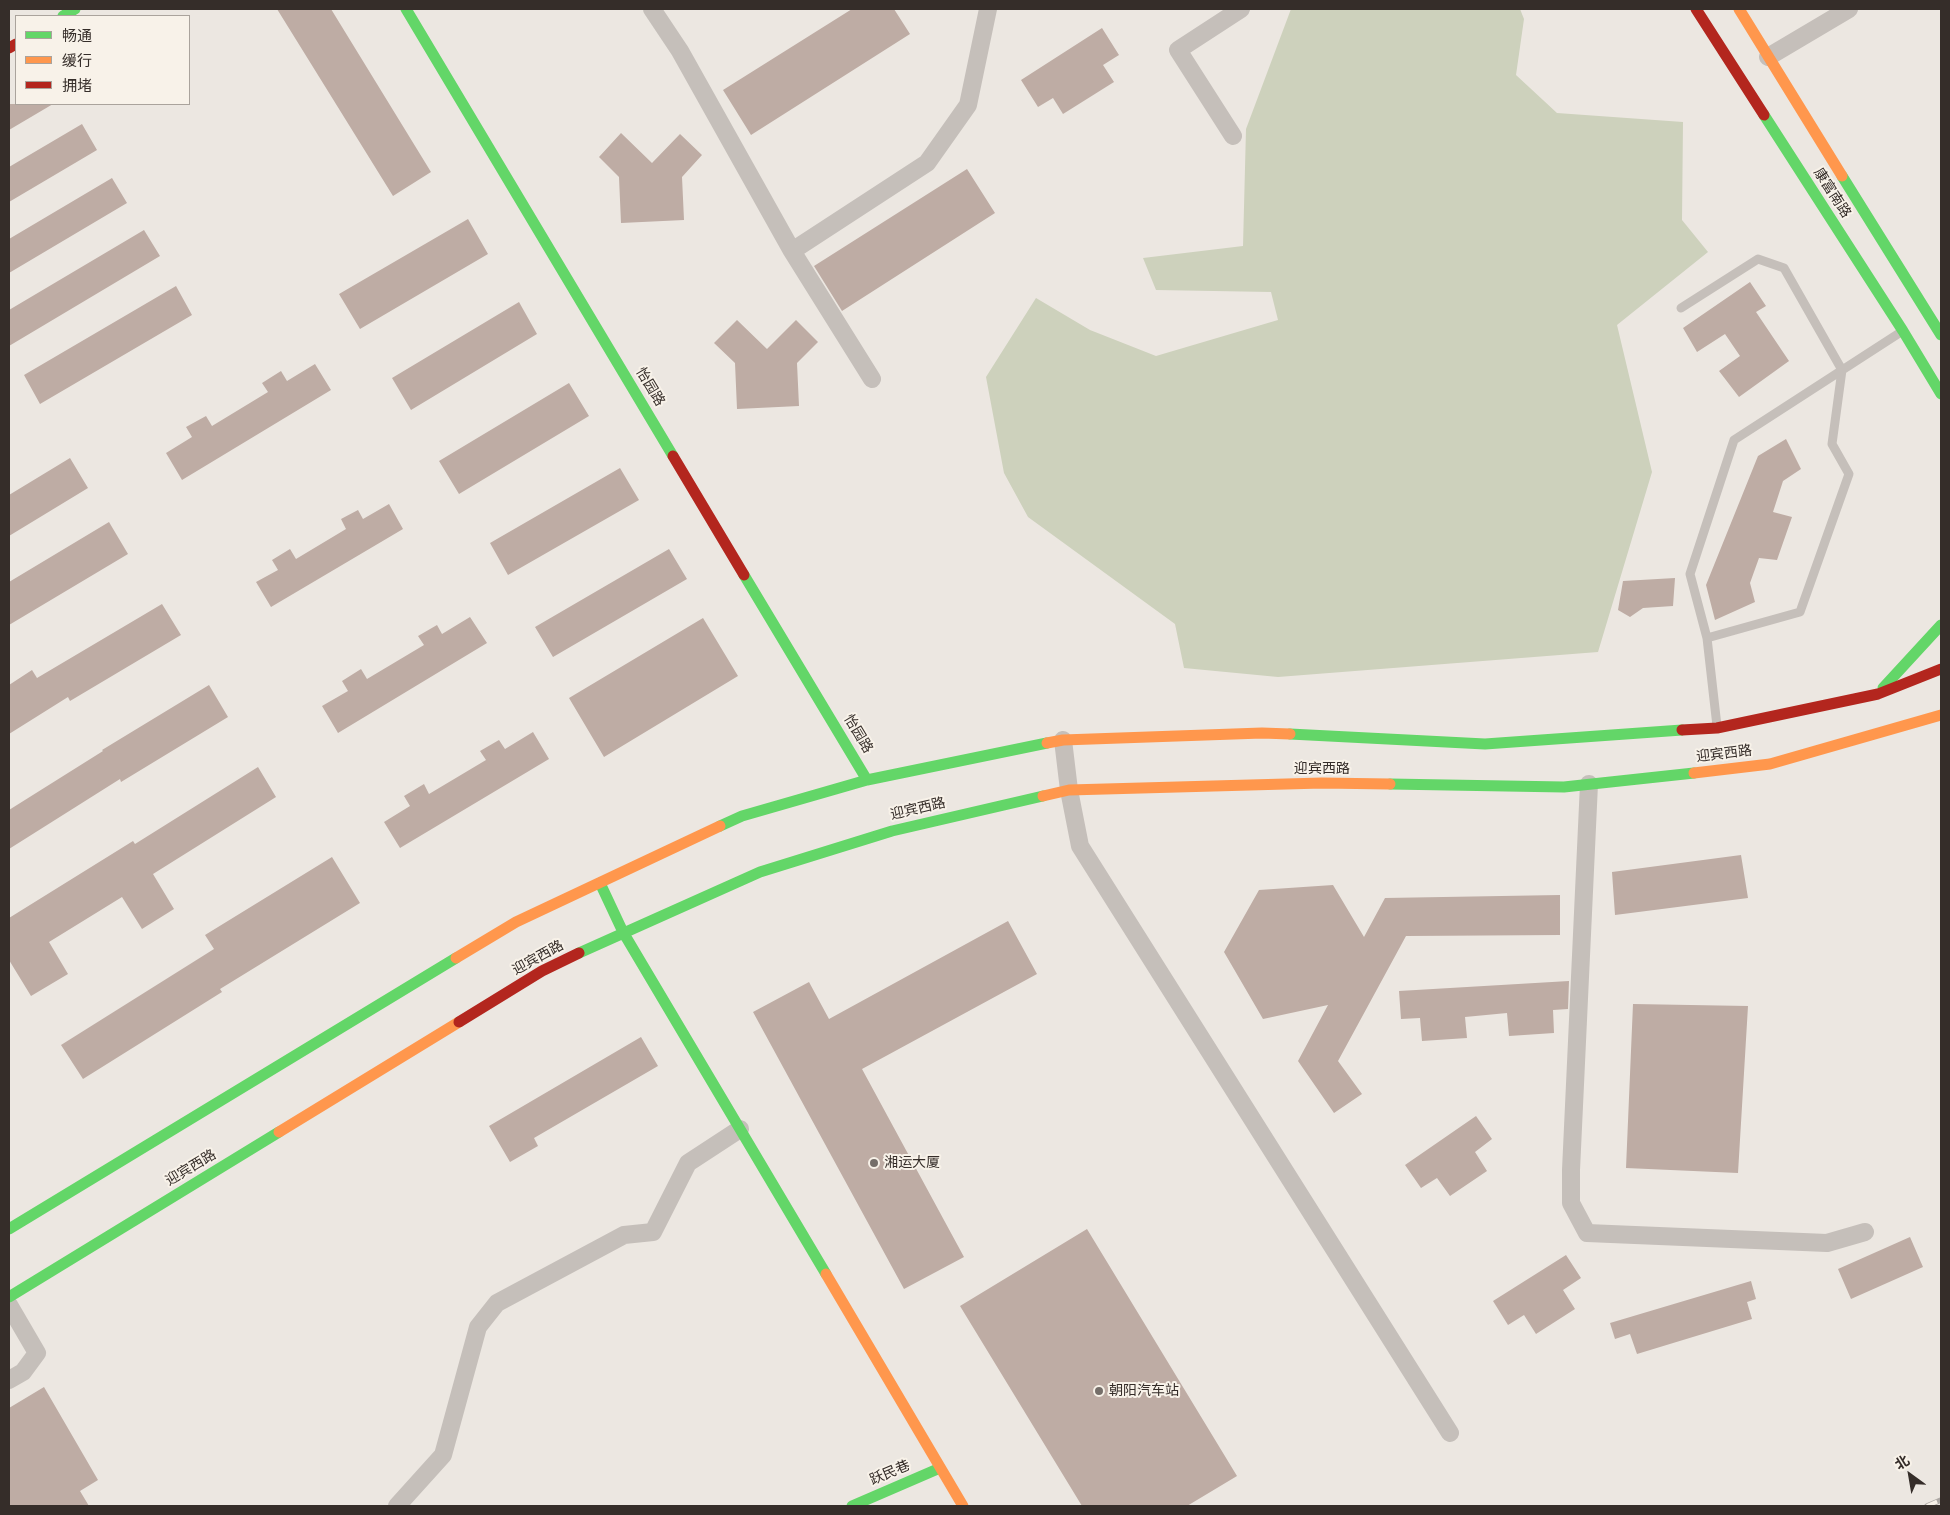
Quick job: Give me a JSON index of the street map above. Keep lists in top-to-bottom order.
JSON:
{
  "streets": {
    "main road": [
      "康富南路",
      "怡园路",
      "迎宾西路",
      "跃民巷"
    ]
  },
  "crossings": [
    ["怡园路", "迎宾西路"]
  ],
  "places": ["湘运大厦", "朝阳汽车站"],
  "legend": ["畅通", "缓行", "拥堵"],
  "north": "top left"
}
